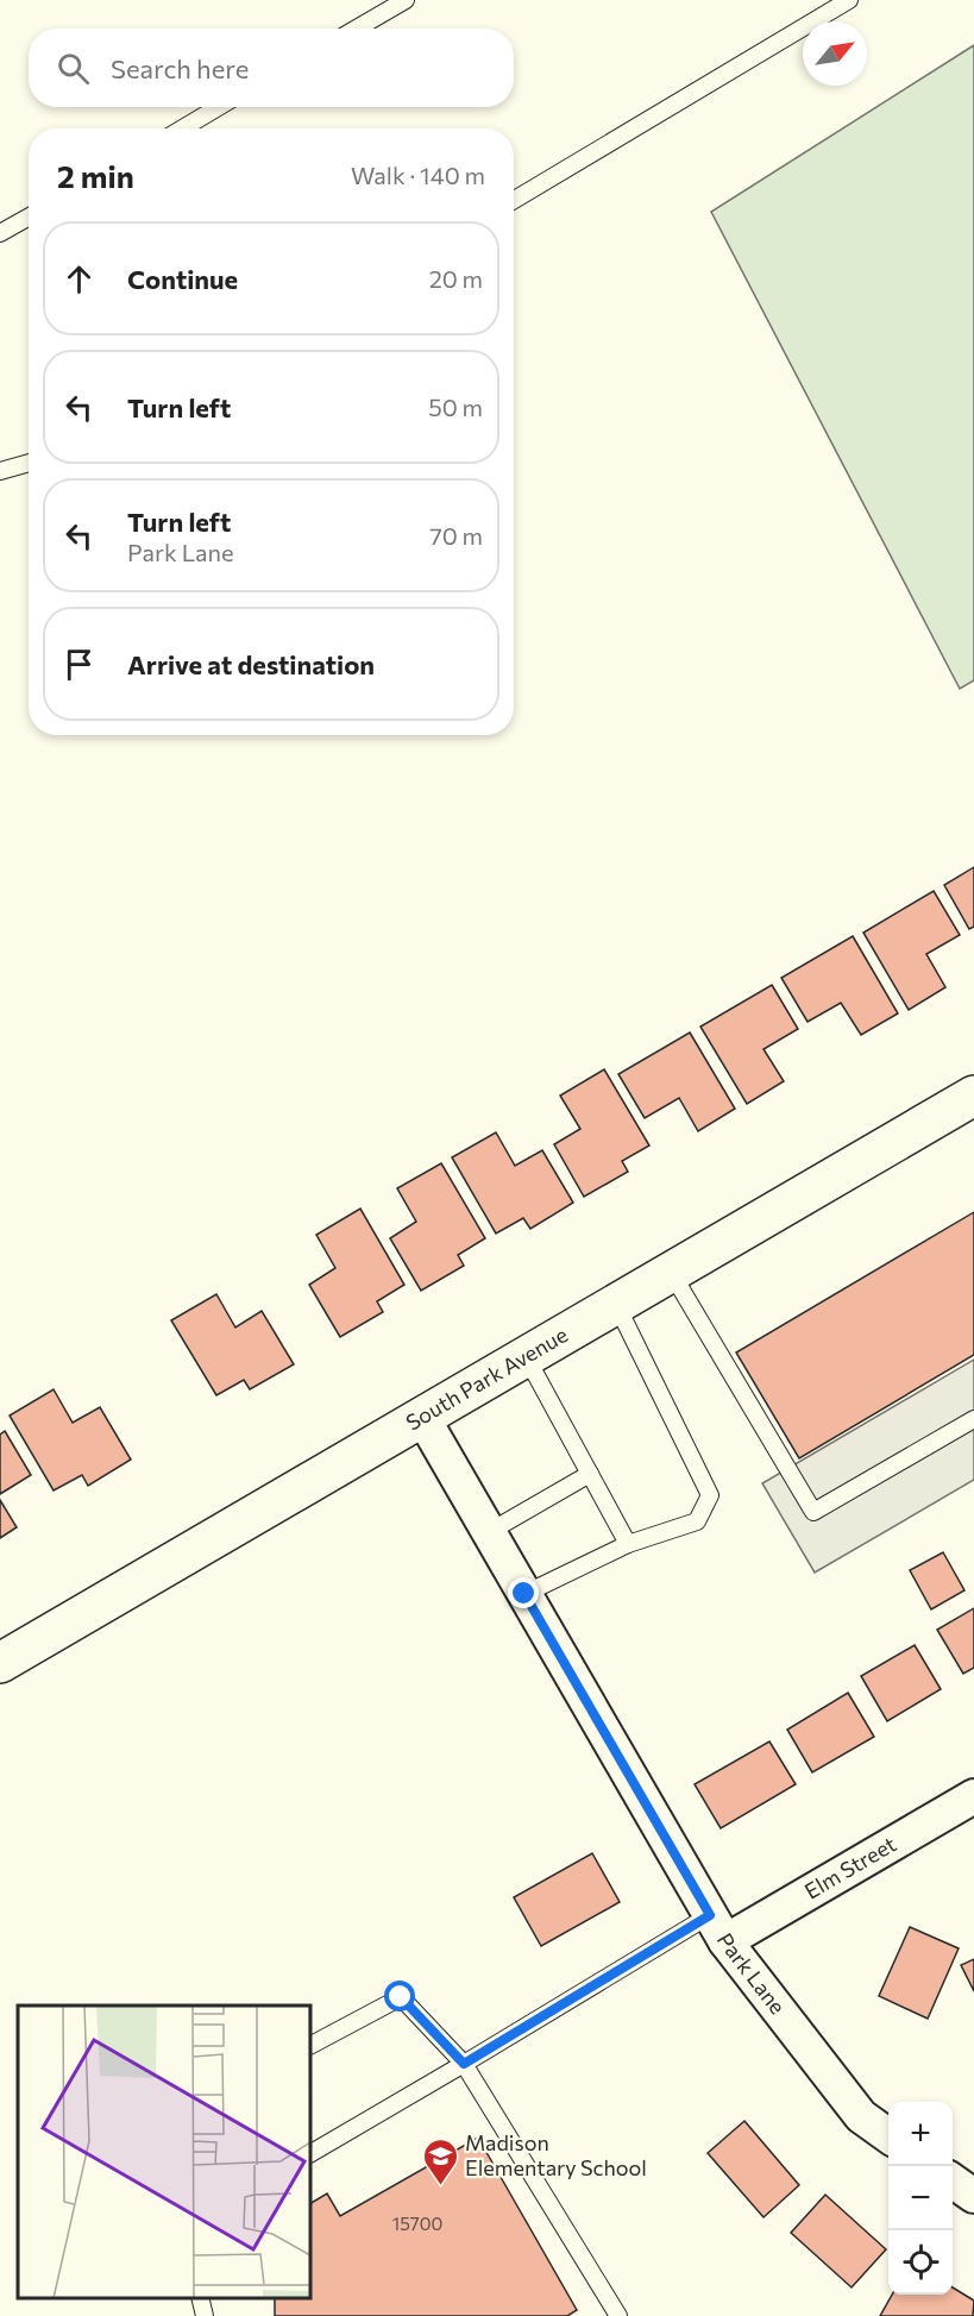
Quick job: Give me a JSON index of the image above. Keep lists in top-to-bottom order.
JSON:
{
  "streets": {
    "street": ["South Park Avenue", "Elm Street", "Park Lane"]
  },
  "crossings": [
    ["South Park Avenue", "Park Lane"],
    ["Elm Street", "Park Lane"]
  ],
  "places": {
    "school or university": ["Madison Elementary School"]
  },
  "house_numbers": ["15700"],
  "north": "top right",
  "page": {
    "search": "Search here",
    "heading": ["2 min", "Walk · 140 m"],
    "list": [
      ["Continue", "20 m"],
      ["Turn left", "50 m"],
      ["Turn left", "Park Lane", "70 m"],
      "Arrive at destination"
    ],
    "map_buttons": ["+", "−"]
  }
}
